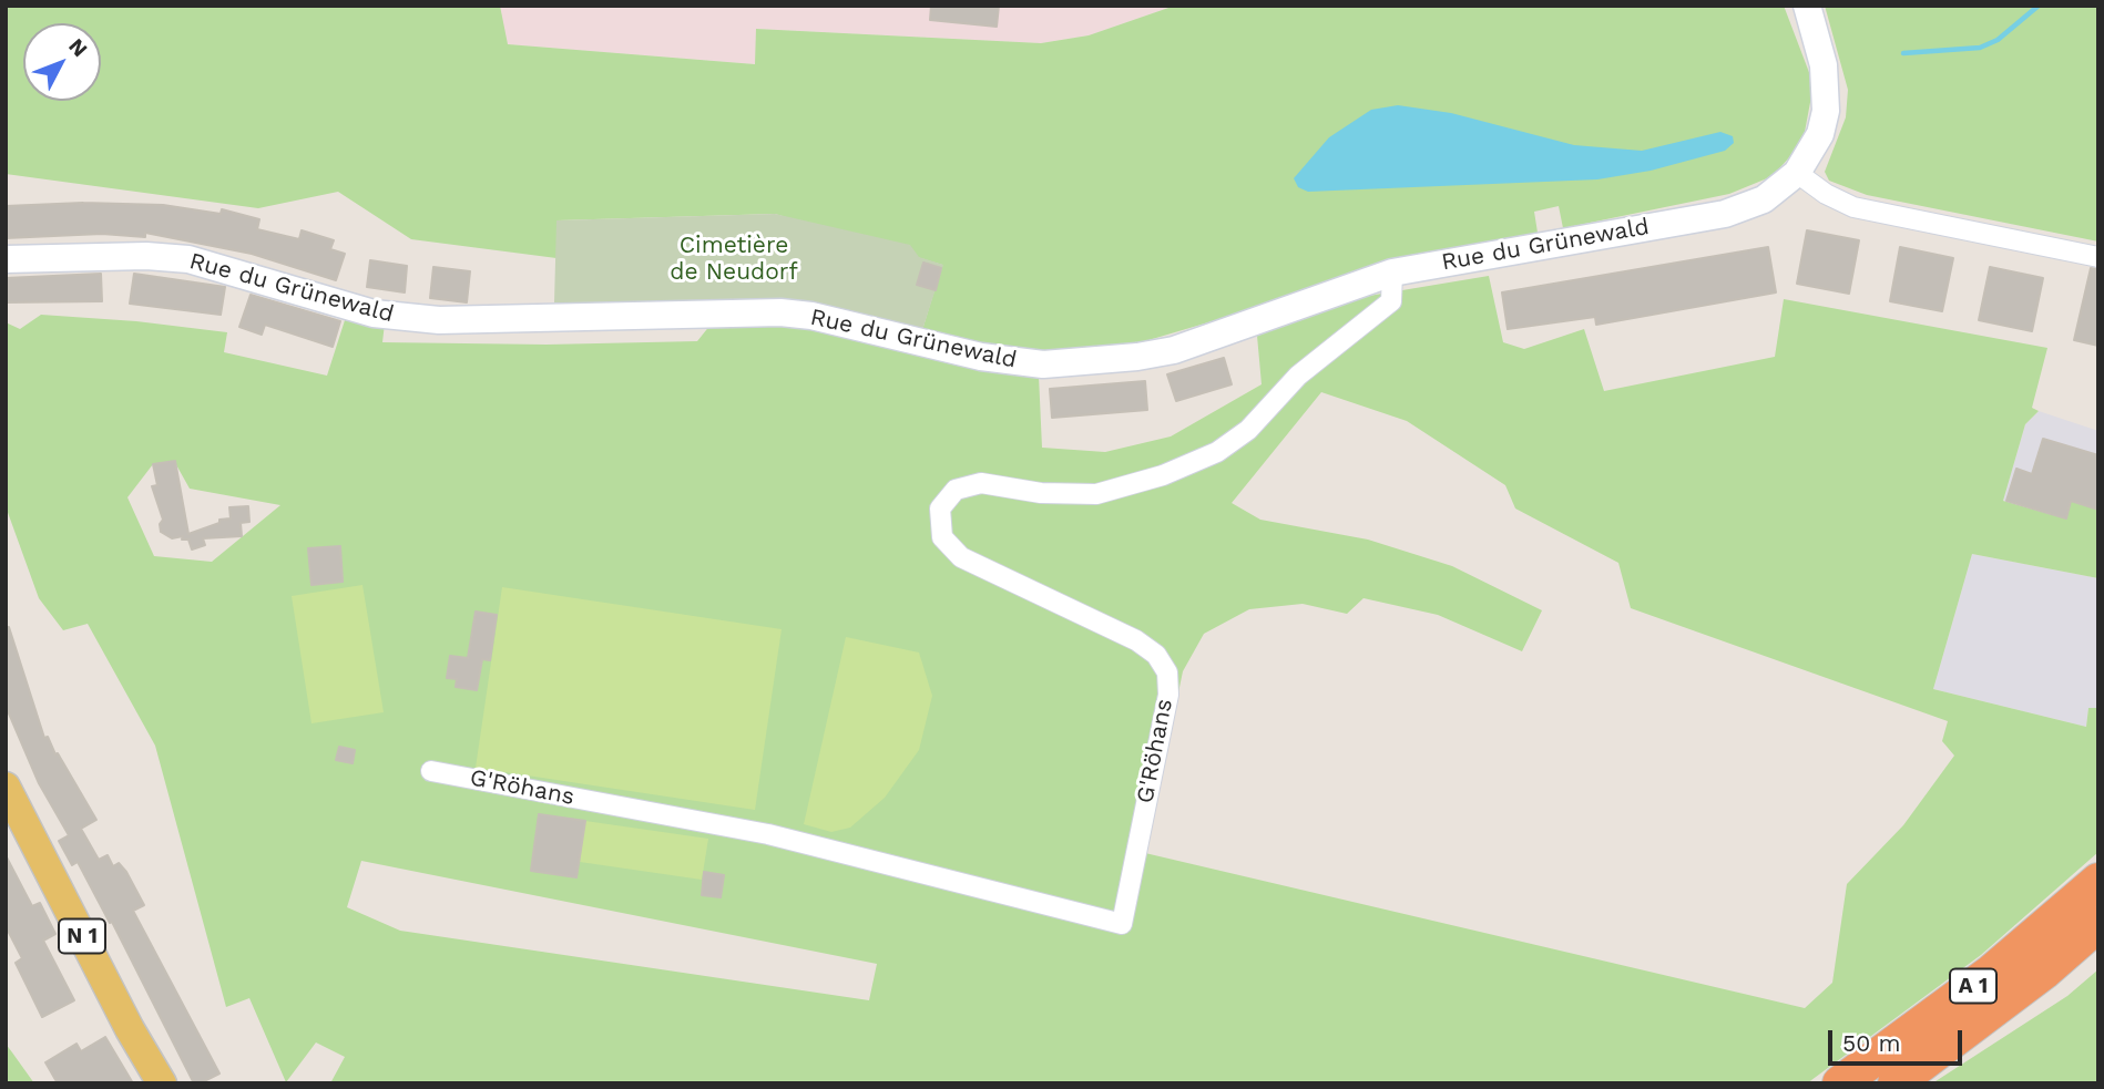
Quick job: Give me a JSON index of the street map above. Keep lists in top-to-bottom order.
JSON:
{
  "streets": {
    "highway": ["A 1"],
    "main road": ["Rue du Grünewald", "N 1"],
    "street": ["G'Röhans"]
  },
  "crossings": [
    ["Rue du Grünewald", "G'Röhans"]
  ],
  "parks": ["Cimetière de Neudorf"],
  "scale_bar": "50 m",
  "north": "top right"
}
